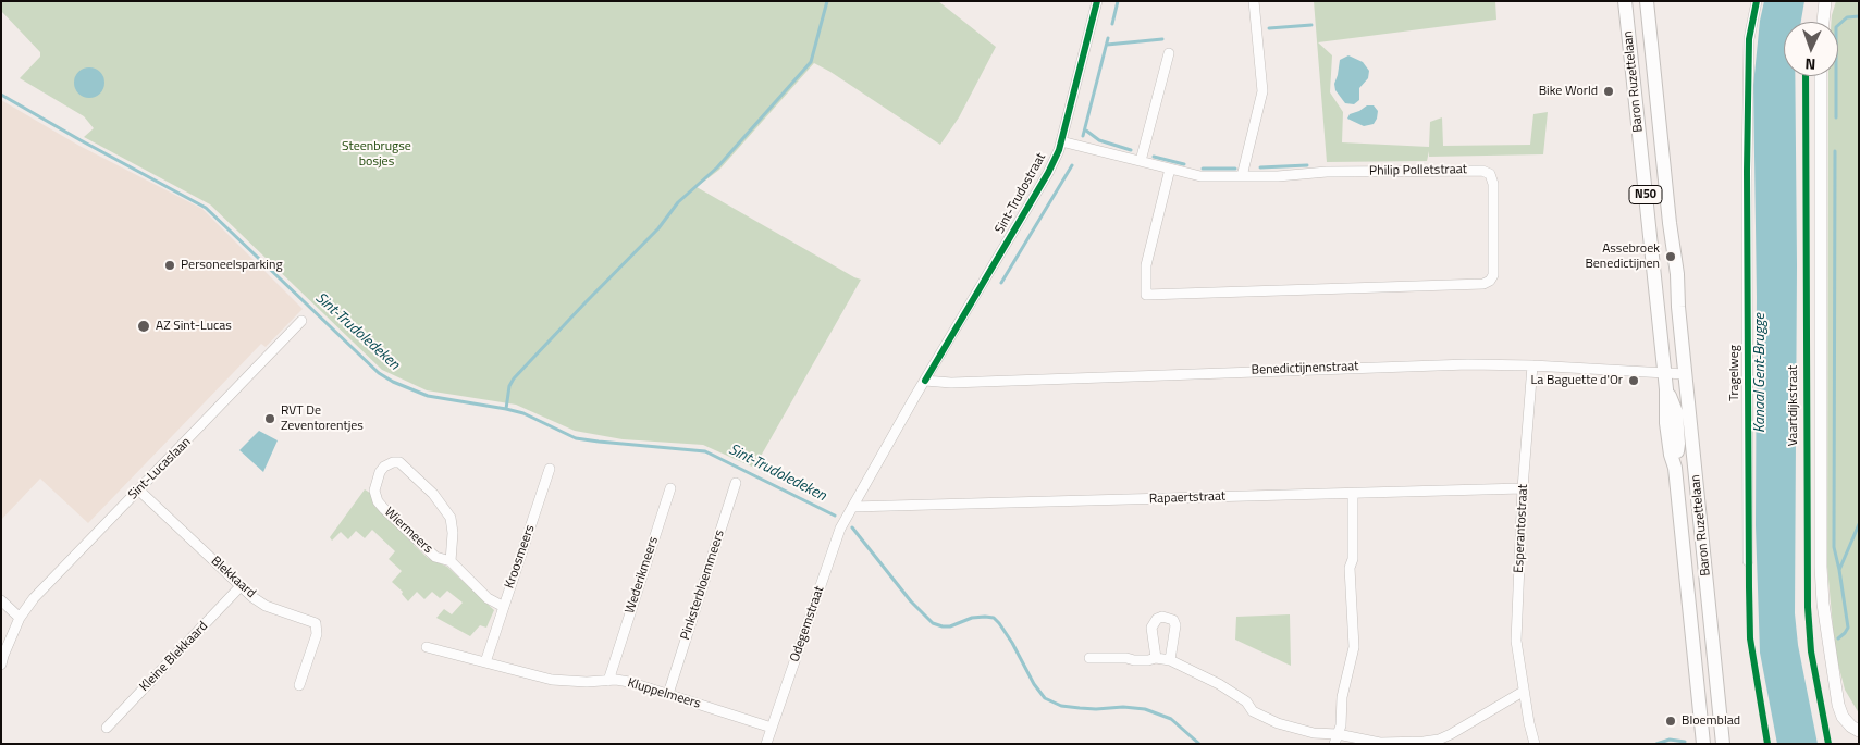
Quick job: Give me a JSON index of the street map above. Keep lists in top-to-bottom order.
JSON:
{
  "streets": {
    "main road": ["Baron Ruzettelaan", "N50"],
    "street": [
      "Philip Polletstraat",
      "Sint-Trudostraat",
      "Benedictijnenstraat",
      "Tragelweg",
      "Vaartdijkstraat",
      "Sint-Lucaslaan",
      "Rapaertstraat",
      "Esperantostraat",
      "Wiermeers",
      "Kroosmeers",
      "Wederikmeers",
      "Blekkaard",
      "Pinksterbloemmeers",
      "Odegemstraat",
      "Kleine Blekkaard",
      "Kluppelmeers"
    ]
  },
  "crossings": [
    ["Baron Ruzettelaan", "Benedictijnenstraat"],
    ["Philip Polletstraat", "Sint-Trudostraat"],
    ["Sint-Trudostraat", "Benedictijnenstraat"],
    ["Sint-Trudostraat", "Rapaertstraat"],
    ["Sint-Trudostraat", "Odegemstraat"],
    ["Benedictijnenstraat", "Esperantostraat"],
    ["Sint-Lucaslaan", "Blekkaard"],
    ["Rapaertstraat", "Esperantostraat"],
    ["Rapaertstraat", "Odegemstraat"],
    ["Wiermeers", "Kroosmeers"],
    ["Kroosmeers", "Kluppelmeers"],
    ["Wederikmeers", "Kluppelmeers"],
    ["Blekkaard", "Kleine Blekkaard"],
    ["Pinksterbloemmeers", "Kluppelmeers"],
    ["Odegemstraat", "Kluppelmeers"]
  ],
  "water": ["Sint-Trudoledeken", "Kanaal Gent-Brugge"],
  "parks": ["Steenbrugse bosjes"],
  "places": [
    "Bike World",
    "Assebroek Benedictijnen",
    "Personeelsparking",
    "AZ Sint-Lucas",
    "La Baguette d'Or",
    "RVT De Zeventorentjes",
    "Bloemblad"
  ],
  "north": "bottom"
}
